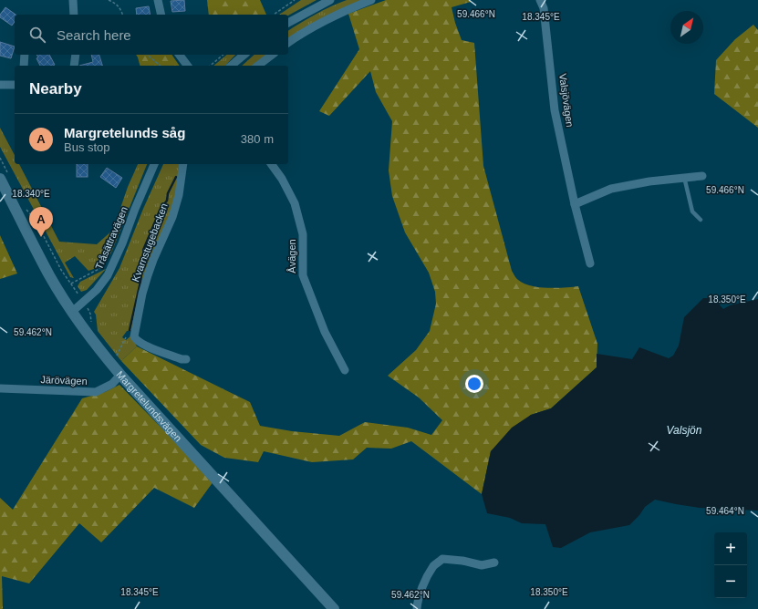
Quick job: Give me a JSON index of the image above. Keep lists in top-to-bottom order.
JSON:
{
  "streets": {
    "street": [
      "Valsjövägen",
      "Tråsättravägen",
      "Kvarnstugebacken",
      "Åvägen",
      "Järövägen",
      "Margretelundsvägen"
    ]
  },
  "crossings": [
    ["Tråsättravägen", "Margretelundsvägen"],
    ["Järövägen", "Margretelundsvägen"]
  ],
  "water": ["Valsjön"],
  "north": "top right",
  "page": {
    "search": "Search here",
    "heading": "Nearby",
    "list": [
      {
        "mark": "A",
        "name": "Margretelunds såg",
        "note": "Bus stop",
        "value": "380 m"
      }
    ],
    "pins": "A",
    "map_buttons": ["+", "−"]
  },
  "coordinates": [
    "59.466°N",
    "18.345°E",
    "18.340°E",
    "18.350°E",
    "59.462°N",
    "59.464°N"
  ]
}
